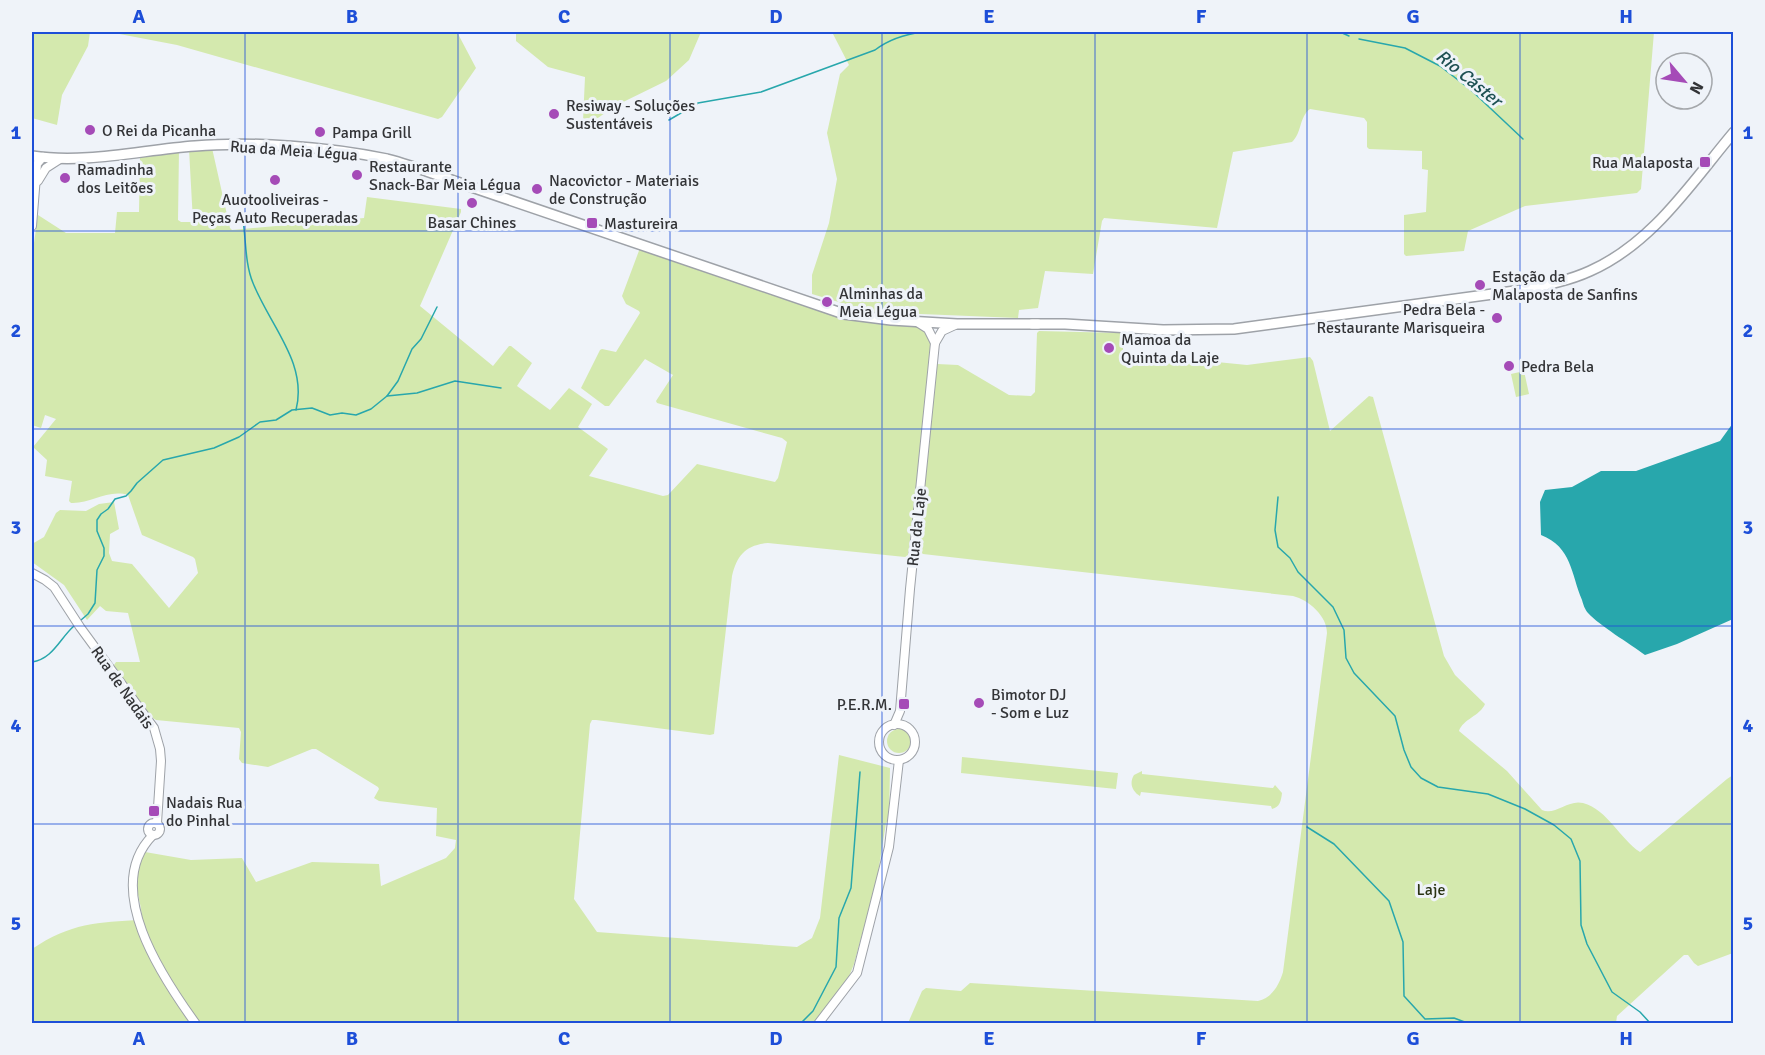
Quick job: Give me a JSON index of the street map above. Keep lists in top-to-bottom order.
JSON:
{
  "streets": {
    "main road": ["Rua da Meia Légua"],
    "street": ["Rua da Laje", "Rua de Nadais"]
  },
  "water": ["Rio Cáster"],
  "parks": ["Laje"],
  "places": {
    "other": [
      "Resiway - Soluções Sustentáveis",
      "O Rei da Picanha",
      "Pampa Grill",
      "Restaurante Snack-Bar Meia Légua",
      "Ramadinha dos Leitões",
      "Auotooliveiras - Peças Auto Recuperadas",
      "Nacovictor - Materiais de Construção",
      "Basar Chines",
      "Estação da Malaposta de Sanfins",
      "Alminhas da Meia Légua",
      "Pedra Bela - Restaurante Marisqueira",
      "Mamoa da Quinta da Laje",
      "Pedra Bela",
      "Bimotor DJ - Som e Luz"
    ],
    "transit": [
      "Rua Malaposta",
      "Mastureira",
      "P.E.R.M.",
      "Nadais Rua do Pinhal"
    ]
  },
  "north": "bottom right",
  "grid": {
    "columns": [
      "A",
      "B",
      "C",
      "D",
      "E",
      "F",
      "G",
      "H"
    ],
    "rows": [
      "1",
      "2",
      "3",
      "4",
      "5"
    ]
  }
}
